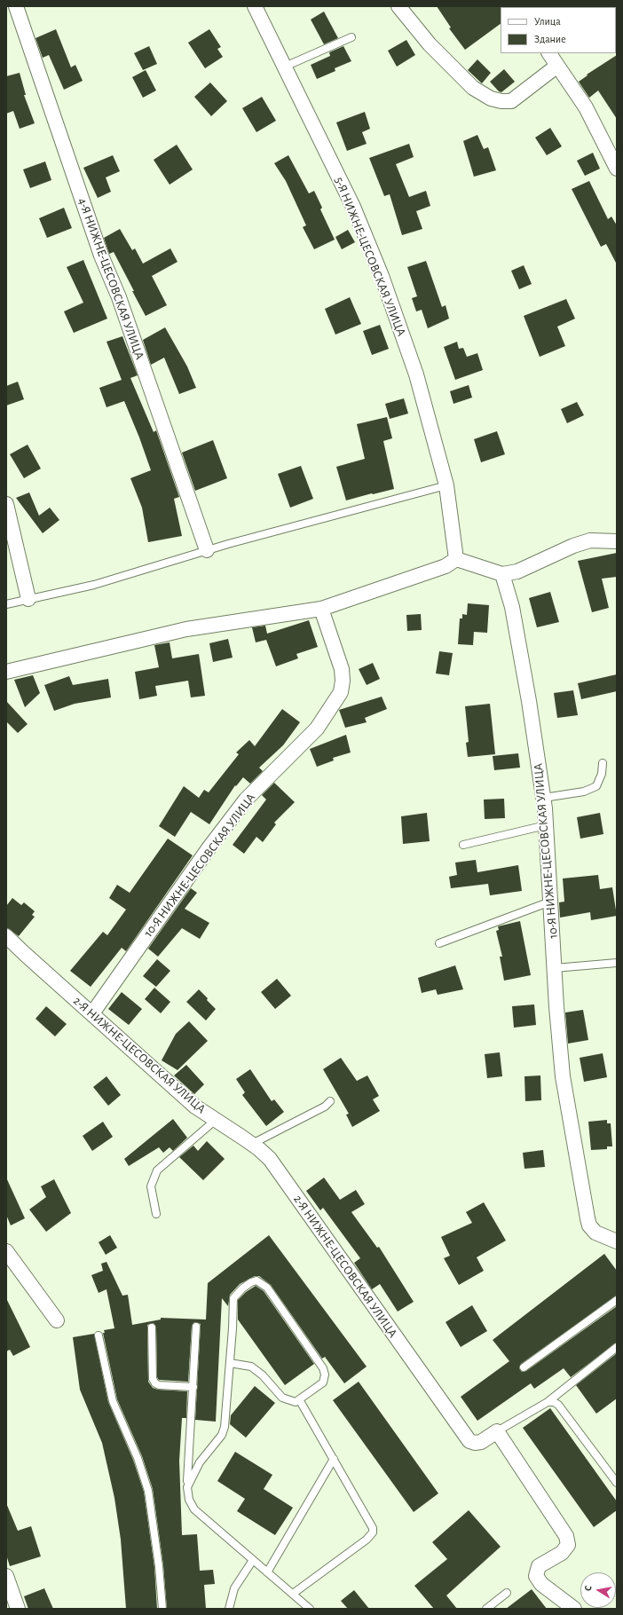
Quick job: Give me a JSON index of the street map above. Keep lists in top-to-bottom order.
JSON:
{
  "streets": {
    "street": [
      "5-Я НИЖНЕ-ЦЕСОВСКАЯ УЛИЦА",
      "4-Я НИЖНЕ-ЦЕСОВСКАЯ УЛИЦА",
      "10-Я НИЖНЕ-ЦЕСОВСКАЯ УЛИЦА",
      "2-Я НИЖНЕ-ЦЕСОВСКАЯ УЛИЦА"
    ]
  },
  "crossings": [
    ["10-Я НИЖНЕ-ЦЕСОВСКАЯ УЛИЦА", "2-Я НИЖНЕ-ЦЕСОВСКАЯ УЛИЦА"]
  ],
  "legend": ["Улица", "Здание"],
  "north": "left"
}
